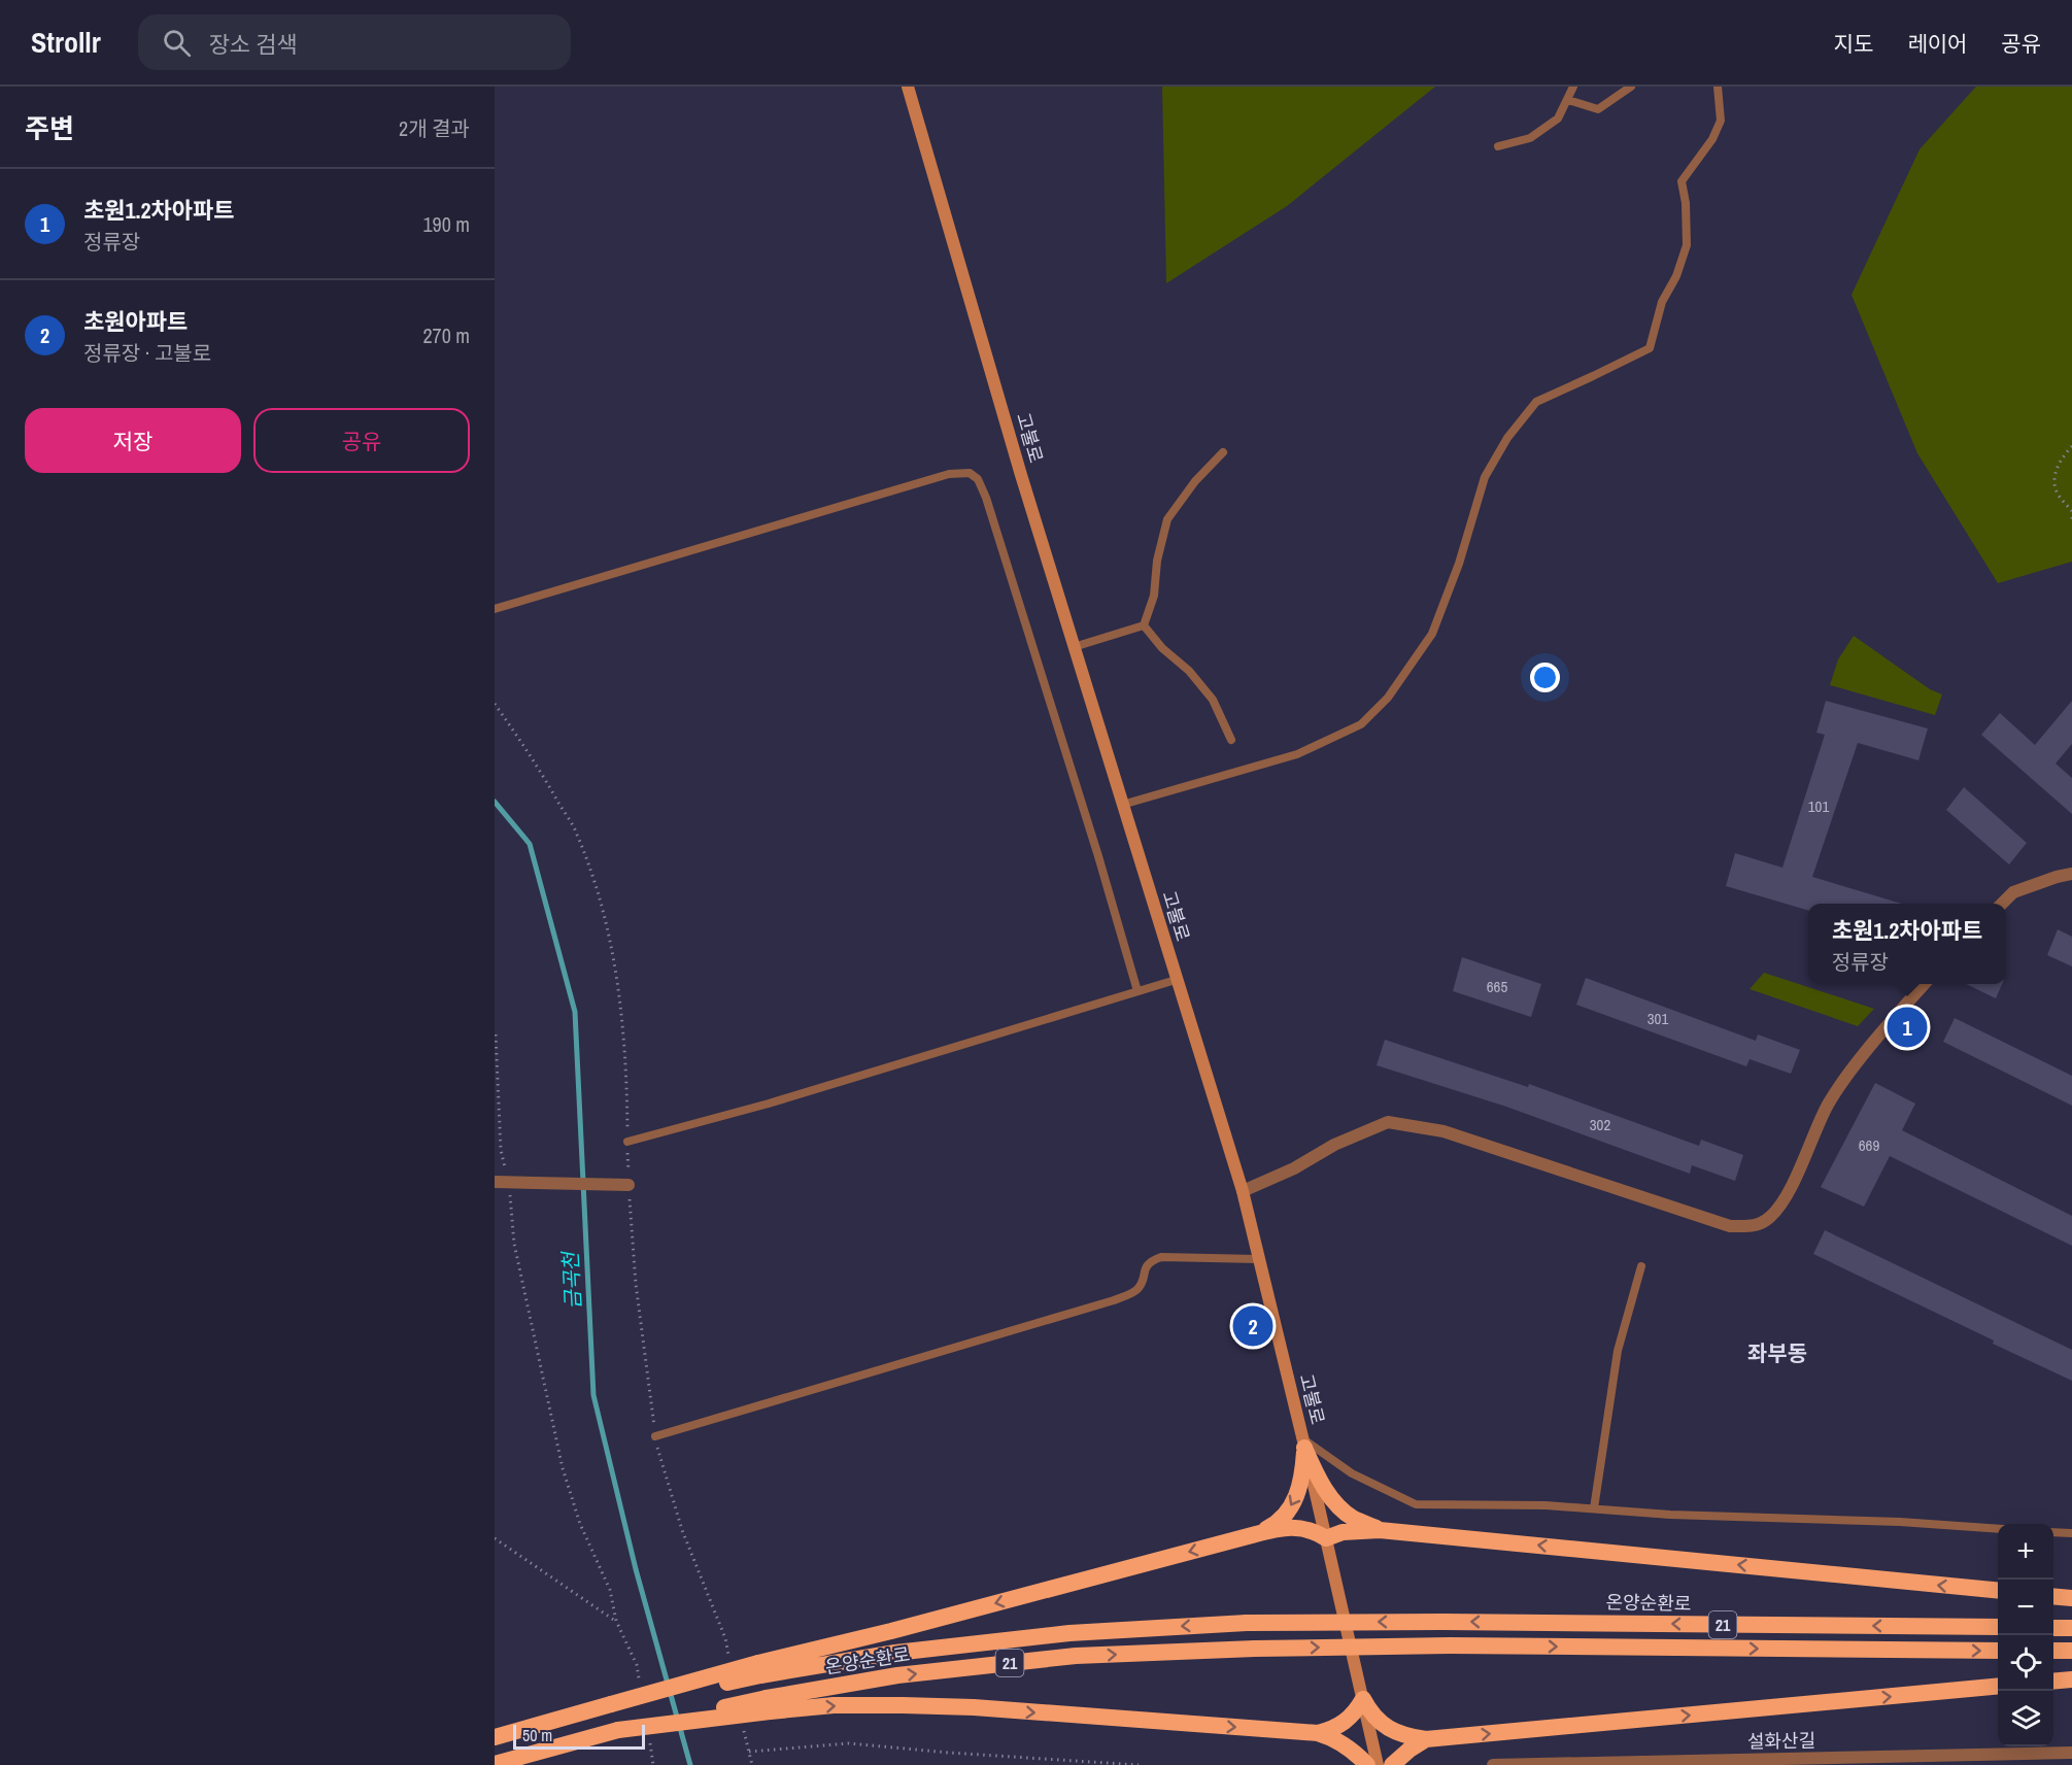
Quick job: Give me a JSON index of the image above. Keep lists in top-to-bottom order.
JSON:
{
  "streets": {
    "highway": ["온양순환로", "21"],
    "main road": ["고불로"],
    "street": ["설화산길"]
  },
  "districts": ["좌부동"],
  "water": ["금곡천"],
  "house_numbers": [
    "101",
    "665",
    "301",
    "302",
    "669"
  ],
  "scale_bar": "50 m",
  "page": {
    "header": "Strollr",
    "search": "장소 검색",
    "nav": ["지도", "레이어", "공유"],
    "heading": ["주변", "2개 결과"],
    "list": [
      {
        "mark": "1",
        "name": "초원1.2차아파트",
        "note": "정류장",
        "value": "190 m"
      },
      {
        "mark": "2",
        "name": "초원아파트",
        "note": "정류장 · 고불로",
        "value": "270 m"
      }
    ],
    "buttons": ["저장", "공유"],
    "popup": ["초원1.2차아파트", "정류장"],
    "pins": ["1", "2"],
    "map_buttons": ["+", "−"],
    "scale": "50 m"
  }
}
